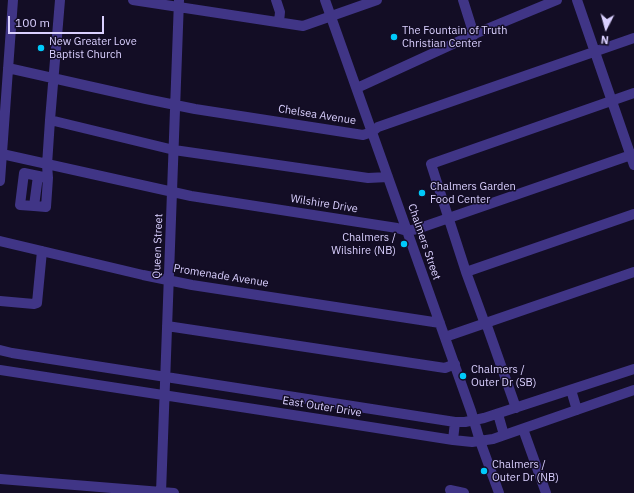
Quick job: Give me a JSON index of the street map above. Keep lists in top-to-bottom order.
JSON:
{
  "streets": {
    "street": [
      "Chelsea Avenue",
      "Wilshire Drive",
      "Chalmers Street",
      "Queen Street",
      "Promenade Avenue",
      "East Outer Drive"
    ]
  },
  "crossings": [
    ["Chelsea Avenue", "Chalmers Street"],
    ["Chelsea Avenue", "Queen Street"],
    ["Wilshire Drive", "Chalmers Street"],
    ["Wilshire Drive", "Queen Street"],
    ["Chalmers Street", "Promenade Avenue"],
    ["Chalmers Street", "East Outer Drive"],
    ["Queen Street", "Promenade Avenue"],
    ["Queen Street", "East Outer Drive"]
  ],
  "places": [
    "The Fountain of Truth Christian Center",
    "New Greater Love Baptist Church",
    "Chalmers Garden Food Center",
    "Chalmers / Wilshire (NB)",
    "Chalmers / Outer Dr (SB)",
    "Chalmers / Outer Dr (NB)"
  ],
  "scale_bar": "100 m",
  "north": "bottom"
}
